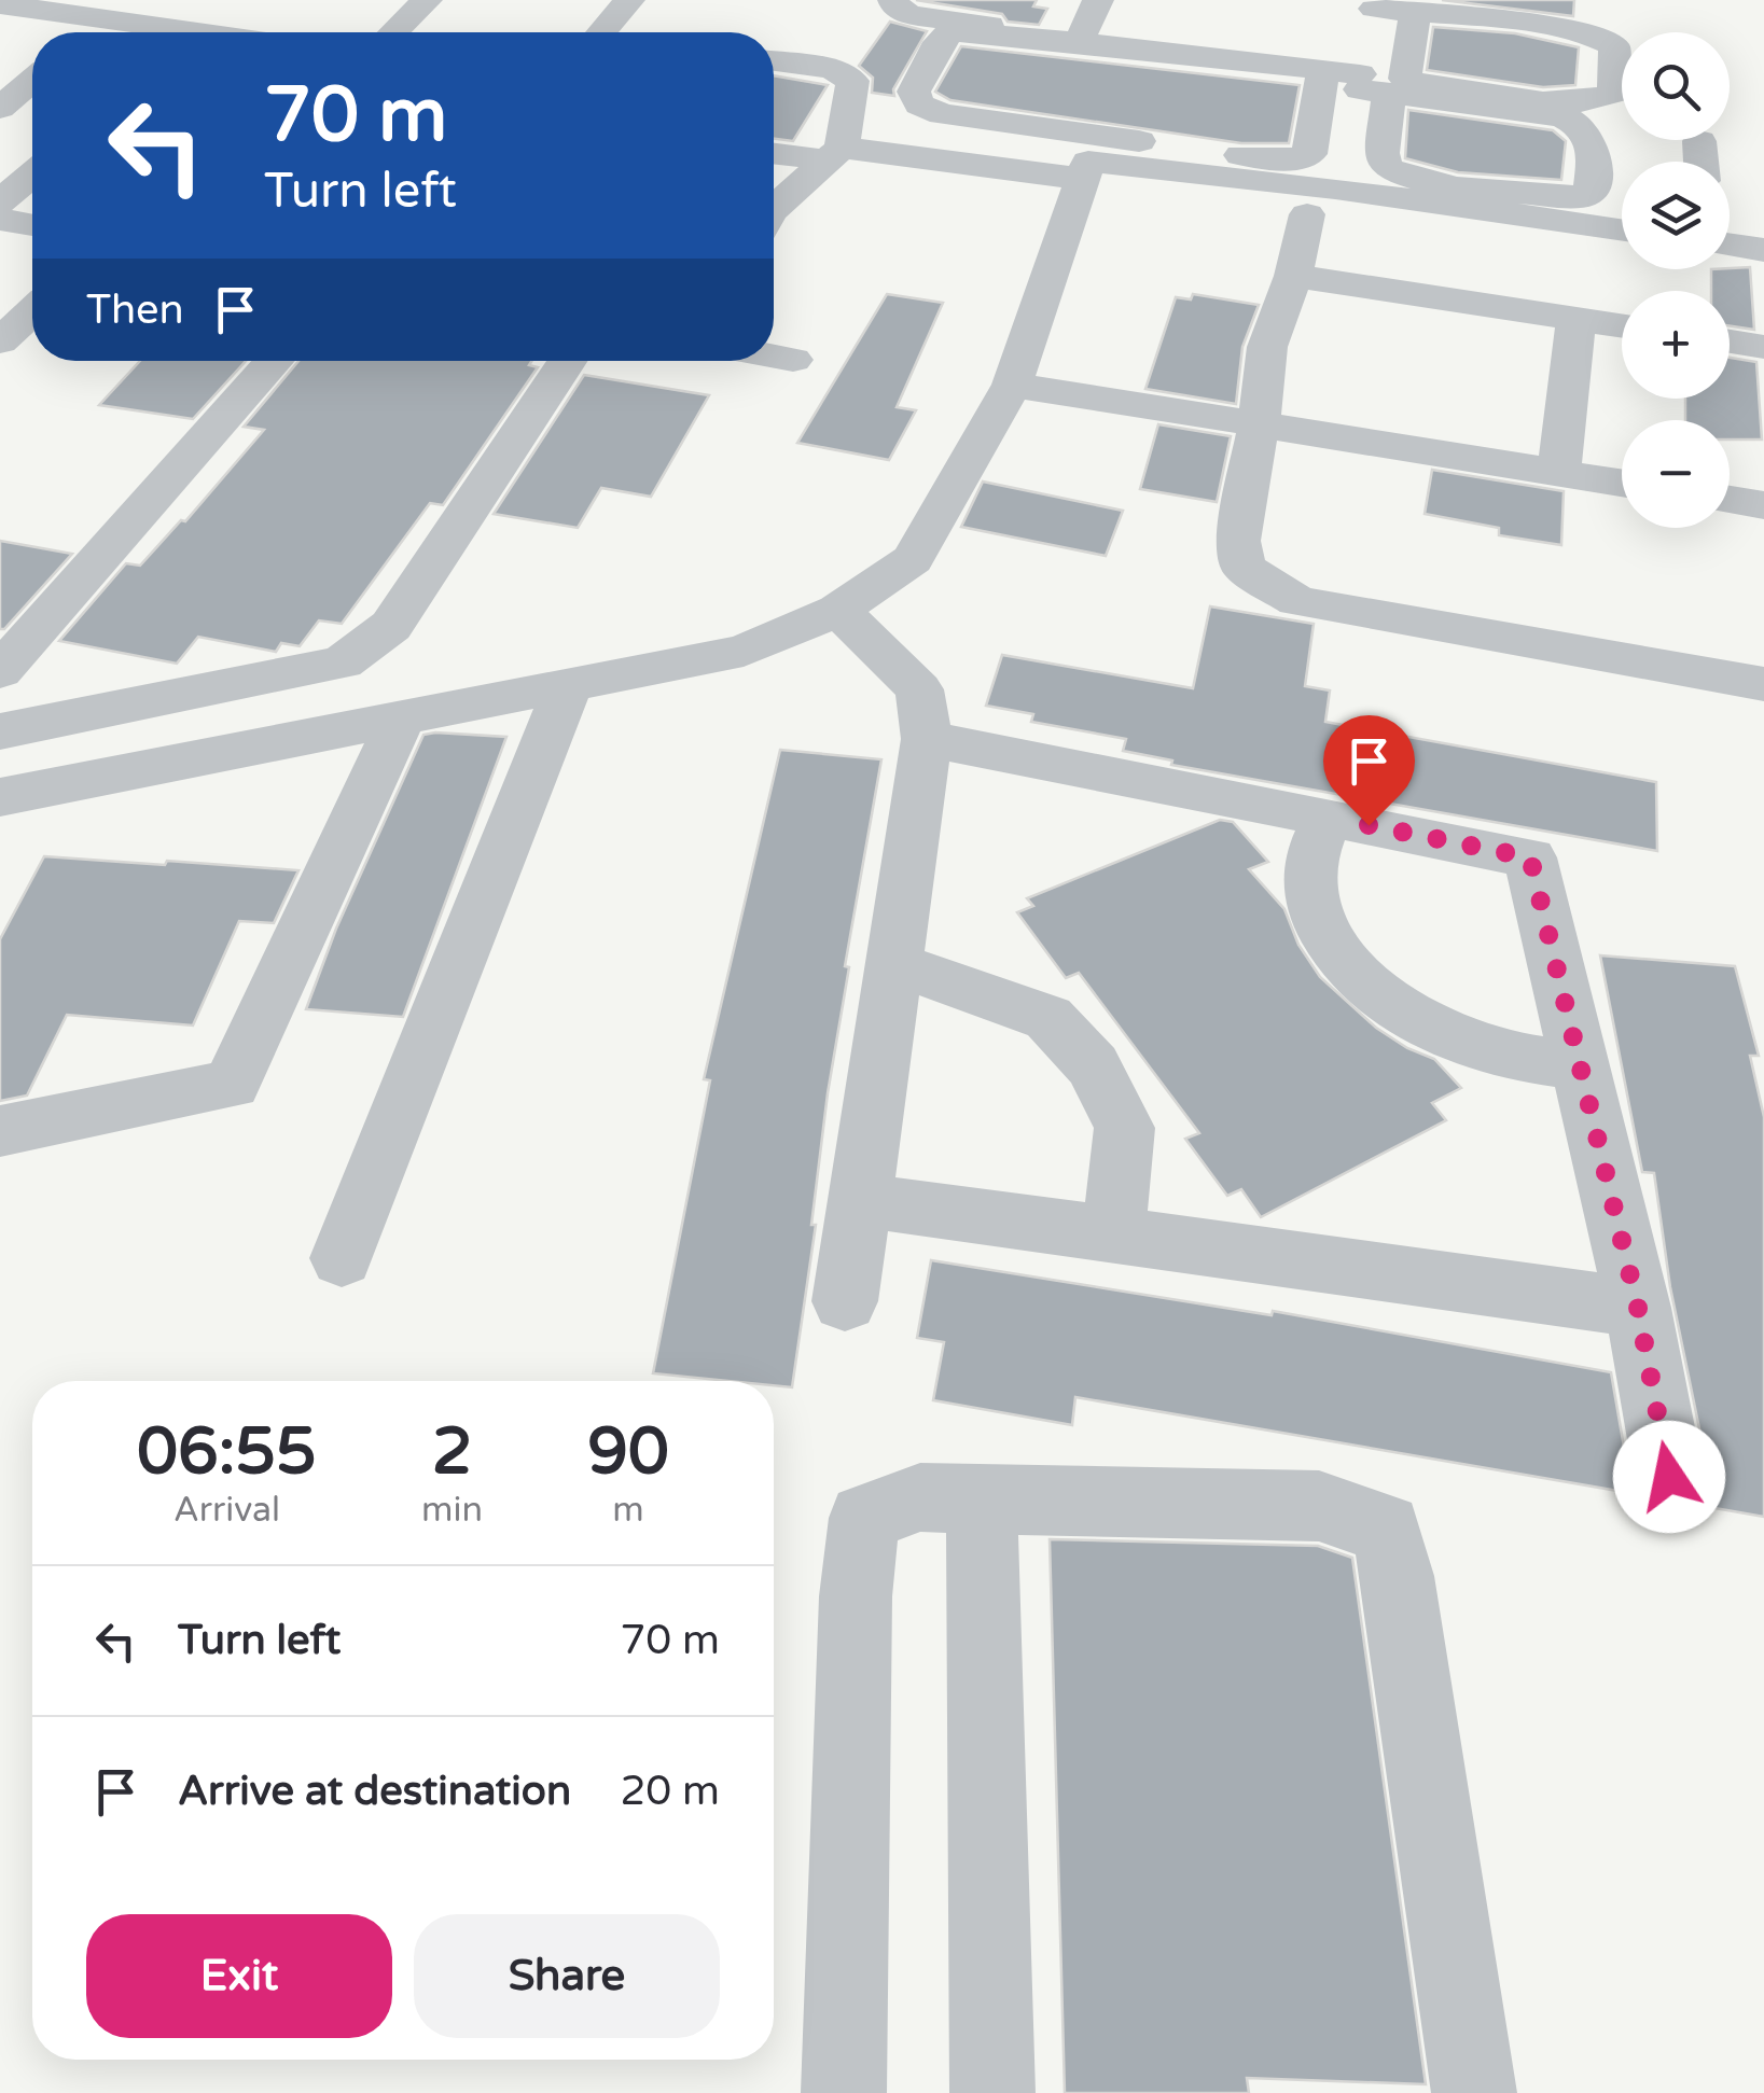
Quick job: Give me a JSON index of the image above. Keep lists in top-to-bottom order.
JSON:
{
  "page": {
    "map_buttons": ["+", "−"],
    "turn": ["70 m", "Turn left"],
    "then": "Then",
    "eta": [
      "06:55",
      "Arrival",
      "2",
      "min",
      "90",
      "m"
    ],
    "list": [
      {
        "name": "Turn left",
        "value": "70 m"
      },
      {
        "name": "Arrive at destination",
        "value": "20 m"
      }
    ],
    "buttons": ["Exit", "Share"]
  }
}
